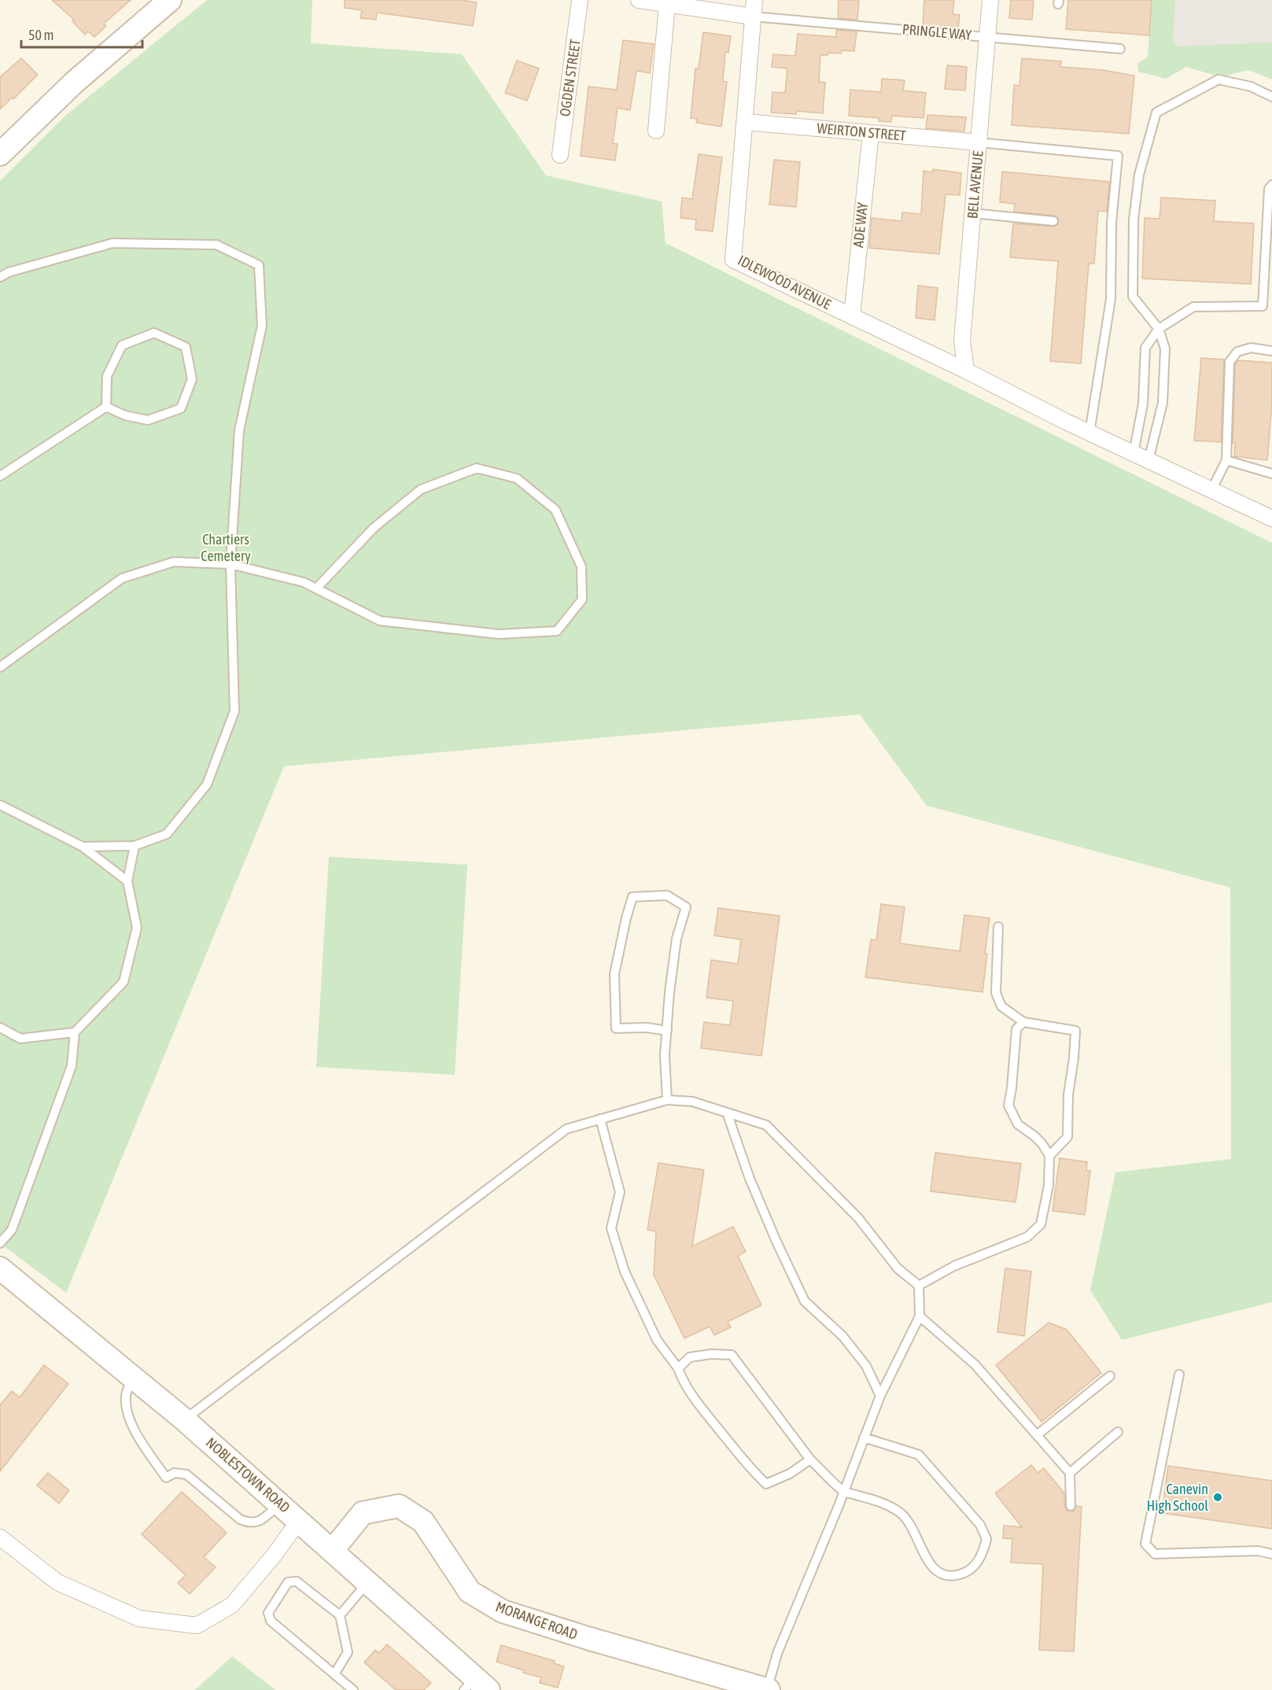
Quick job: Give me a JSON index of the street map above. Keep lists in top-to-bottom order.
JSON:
{
  "streets": {
    "main road": ["NOBLESTOWN ROAD", "MORANGE ROAD"],
    "street": [
      "OGDEN STREET",
      "WEIRTON STREET",
      "BELL AVENUE",
      "ADE WAY",
      "IDLEWOOD AVENUE"
    ],
    "lane": ["PRINGLE WAY"]
  },
  "crossings": [
    ["PRINGLE WAY", "BELL AVENUE"],
    ["PRINGLE WAY", "IDLEWOOD AVENUE"],
    ["WEIRTON STREET", "BELL AVENUE"],
    ["WEIRTON STREET", "ADE WAY"],
    ["WEIRTON STREET", "IDLEWOOD AVENUE"],
    ["BELL AVENUE", "IDLEWOOD AVENUE"],
    ["ADE WAY", "IDLEWOOD AVENUE"],
    ["NOBLESTOWN ROAD", "MORANGE ROAD"]
  ],
  "parks": ["Chartiers Cemetery"],
  "places": ["Canevin High School"],
  "scale_bar": "50 m"
}
